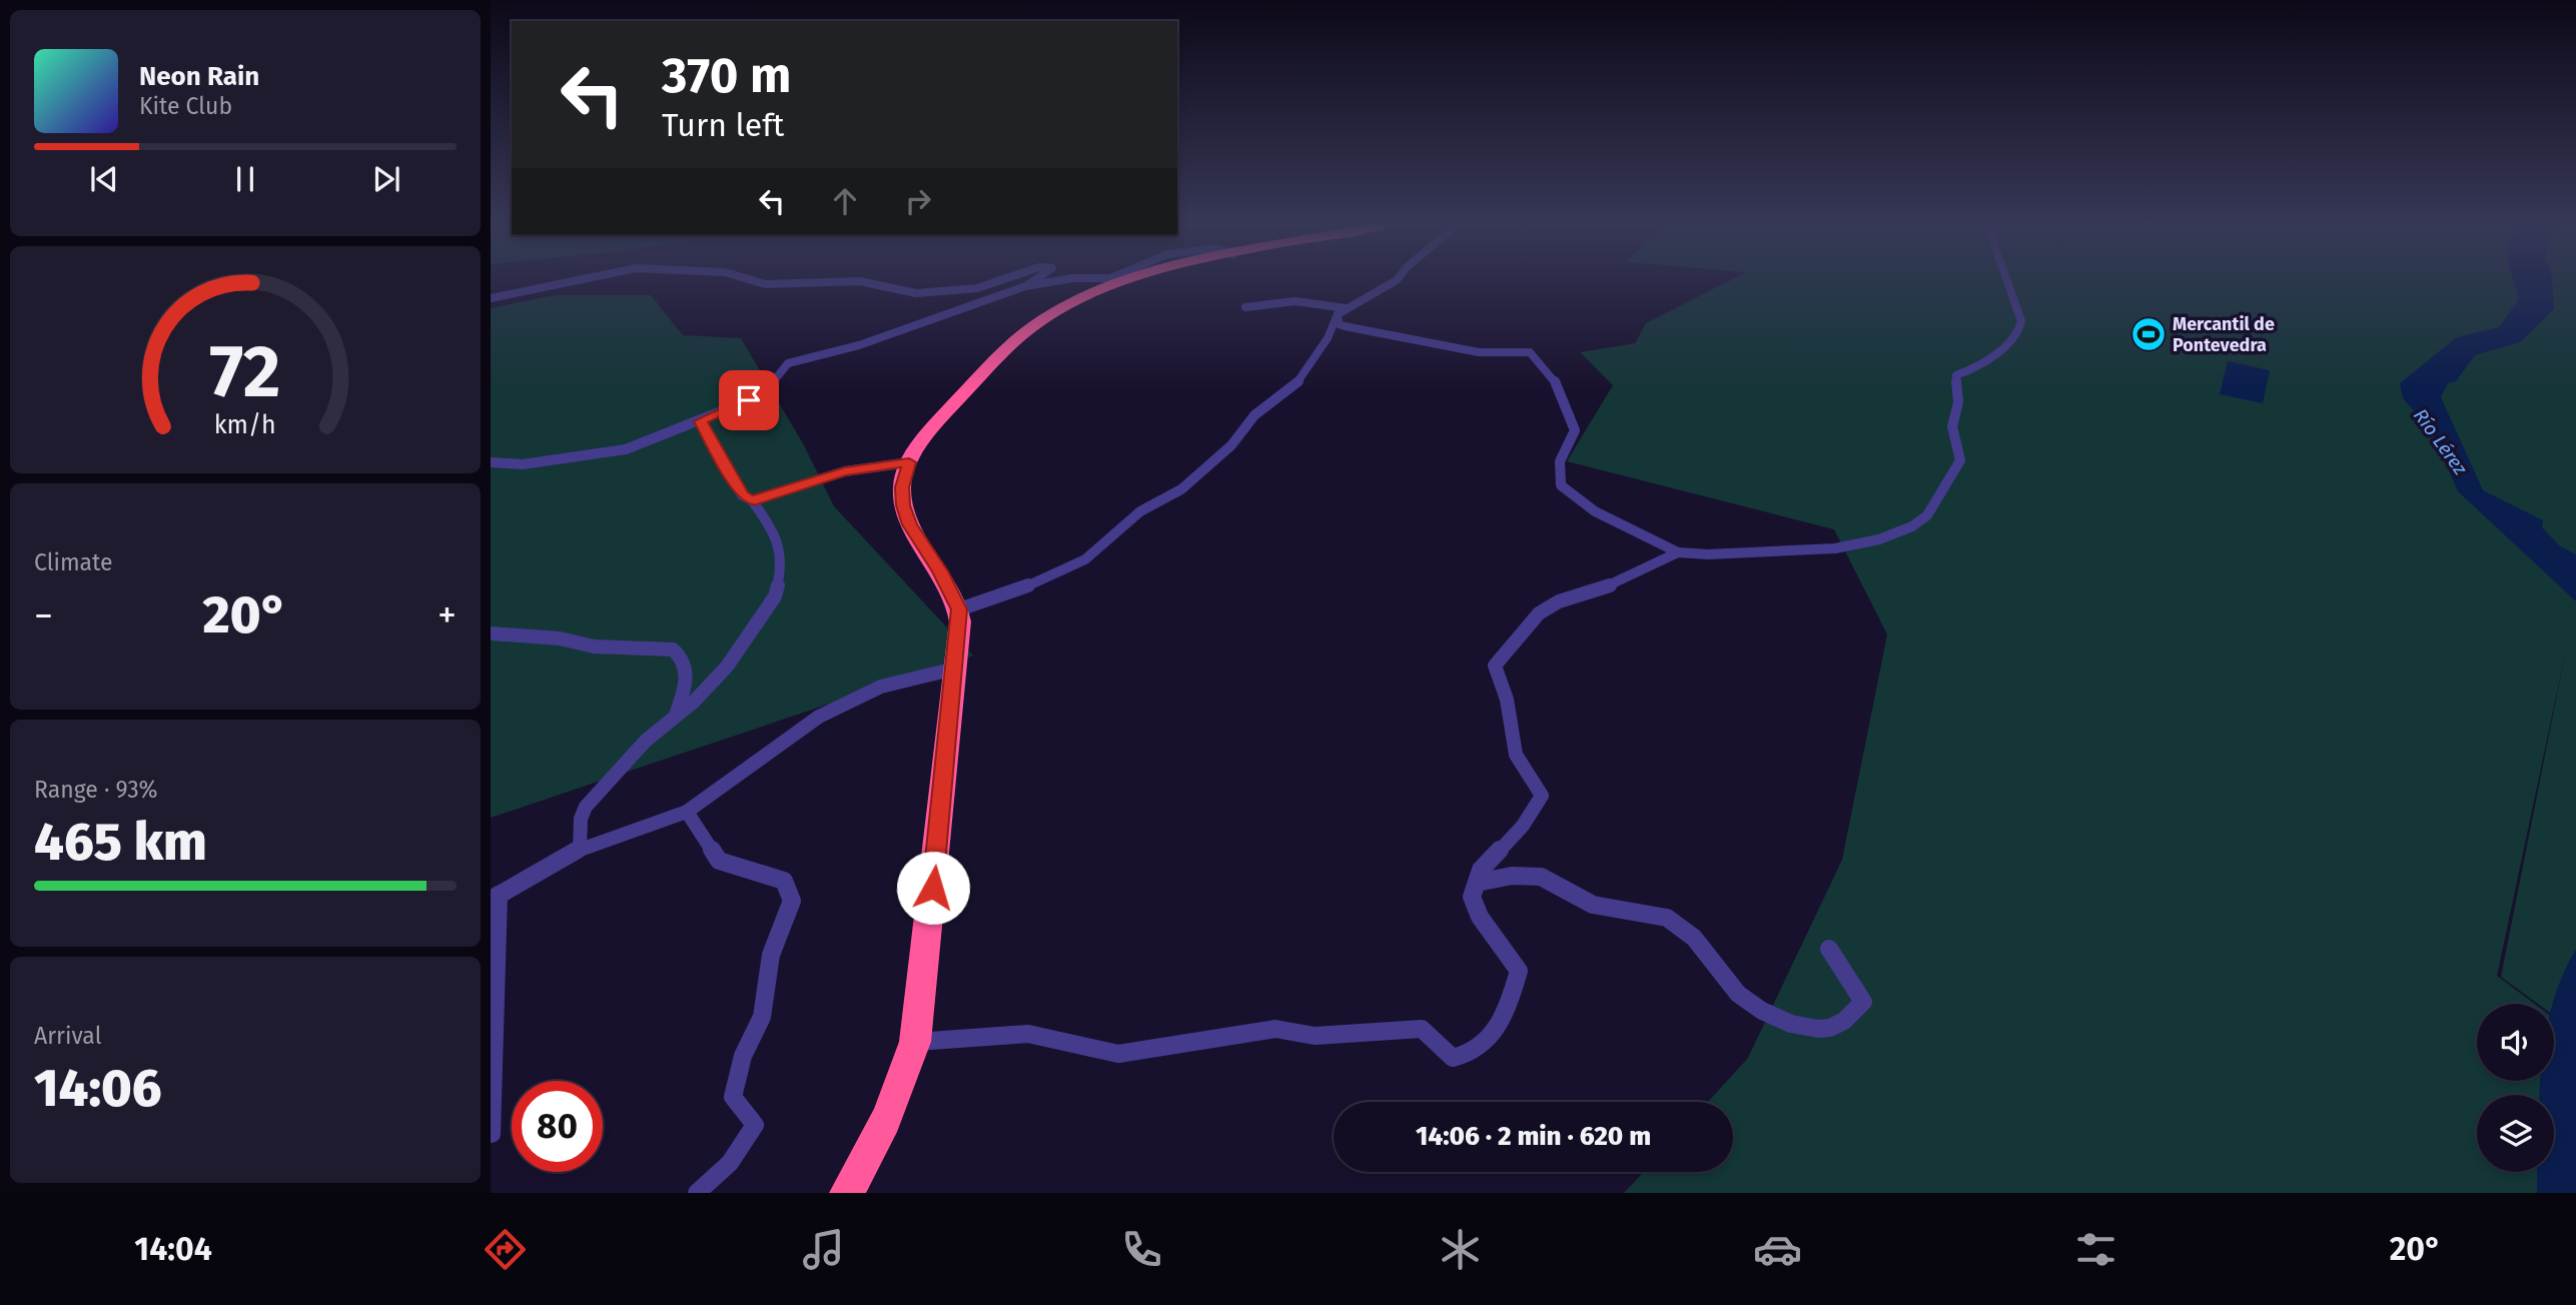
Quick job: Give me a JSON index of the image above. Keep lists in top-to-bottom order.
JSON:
{
  "water": ["Río Lérez"],
  "places": {
    "sports": ["Mercantil de Pontevedra"]
  },
  "page": {
    "turn": ["370 m", "Turn left"],
    "song": ["Neon Rain", "Kite Club"],
    "tile": [
      "Climate",
      ["Range · 93%", "465 km"],
      ["Arrival", "14:06"]
    ],
    "heat": ["−", "20°", "+"],
    "limit": "80",
    "trip": "14:06 · 2 min · 620 m",
    "tabs": ["14:04", "20°"],
    "gauge": ["72", "km/h"]
  }
}
